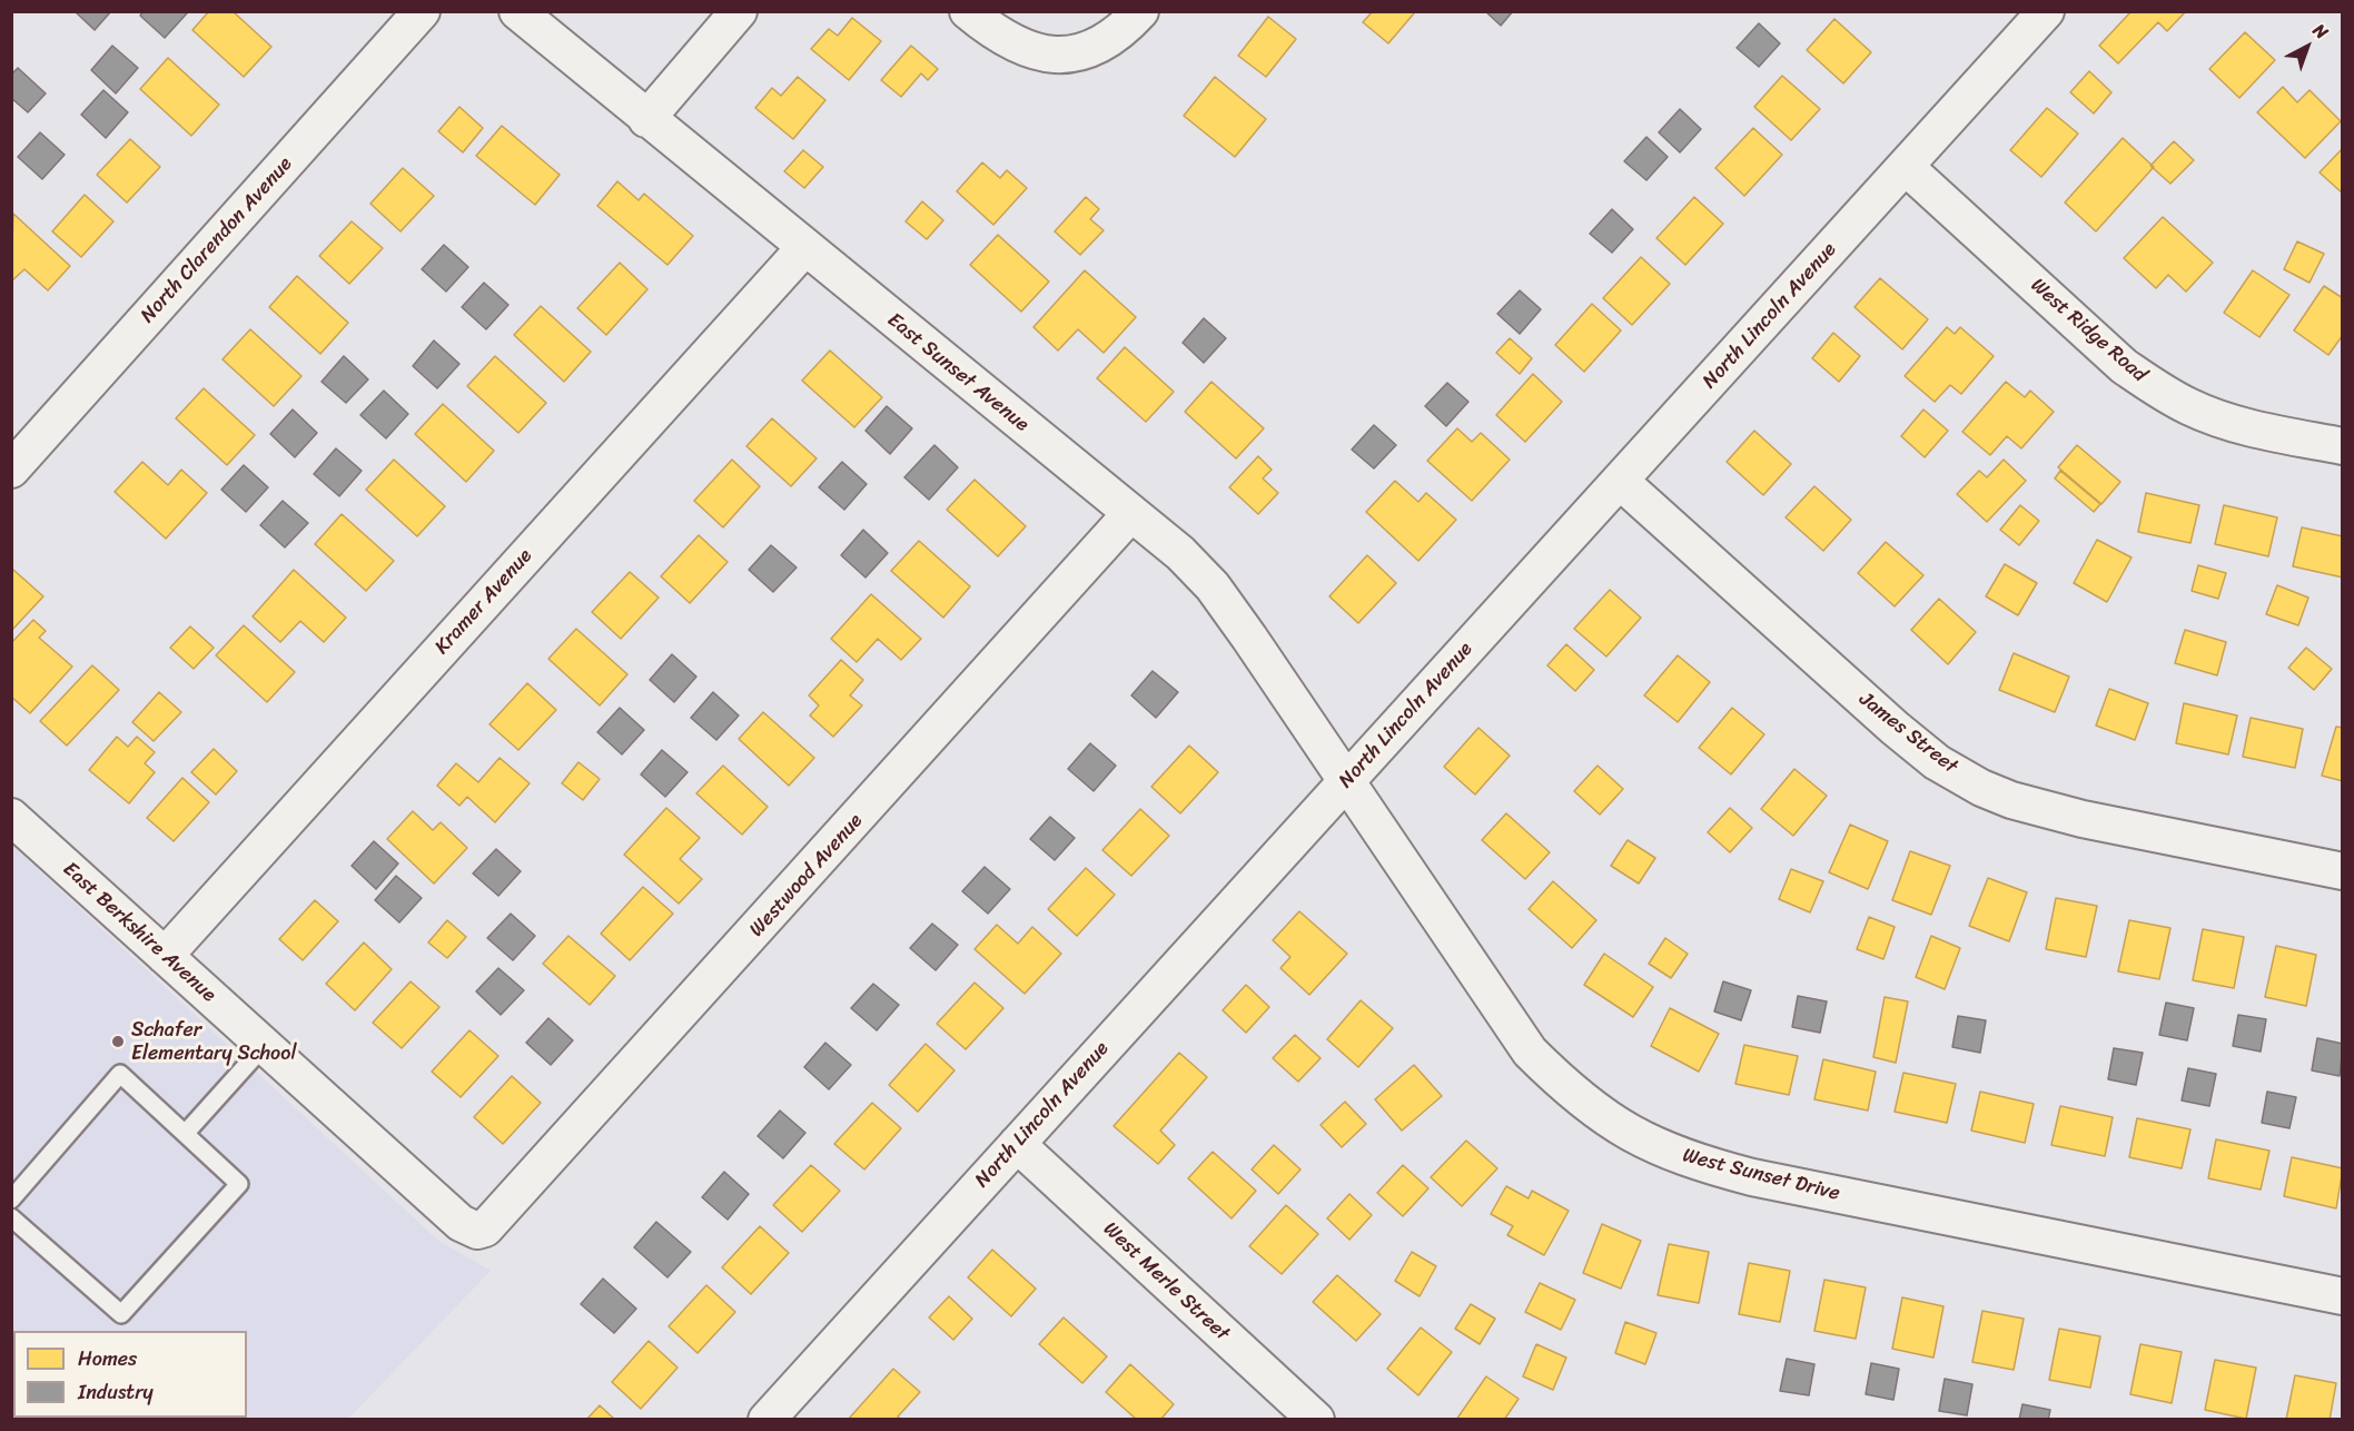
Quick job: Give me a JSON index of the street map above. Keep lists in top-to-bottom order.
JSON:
{
  "streets": {
    "street": [
      "North Clarendon Avenue",
      "North Lincoln Avenue",
      "West Ridge Road",
      "East Sunset Avenue",
      "Kramer Avenue",
      "James Street",
      "Westwood Avenue",
      "East Berkshire Avenue",
      "West Sunset Drive",
      "West Merle Street"
    ]
  },
  "crossings": [
    ["North Lincoln Avenue", "West Ridge Road"],
    ["North Lincoln Avenue", "East Sunset Avenue"],
    ["North Lincoln Avenue", "James Street"],
    ["North Lincoln Avenue", "West Sunset Drive"],
    ["North Lincoln Avenue", "West Merle Street"],
    ["East Sunset Avenue", "Kramer Avenue"],
    ["East Sunset Avenue", "Westwood Avenue"],
    ["East Sunset Avenue", "West Sunset Drive"],
    ["Kramer Avenue", "East Berkshire Avenue"],
    ["Westwood Avenue", "East Berkshire Avenue"]
  ],
  "places": ["Schafer Elementary School"],
  "legend": ["Homes", "Industry"],
  "north": "top right"
}
